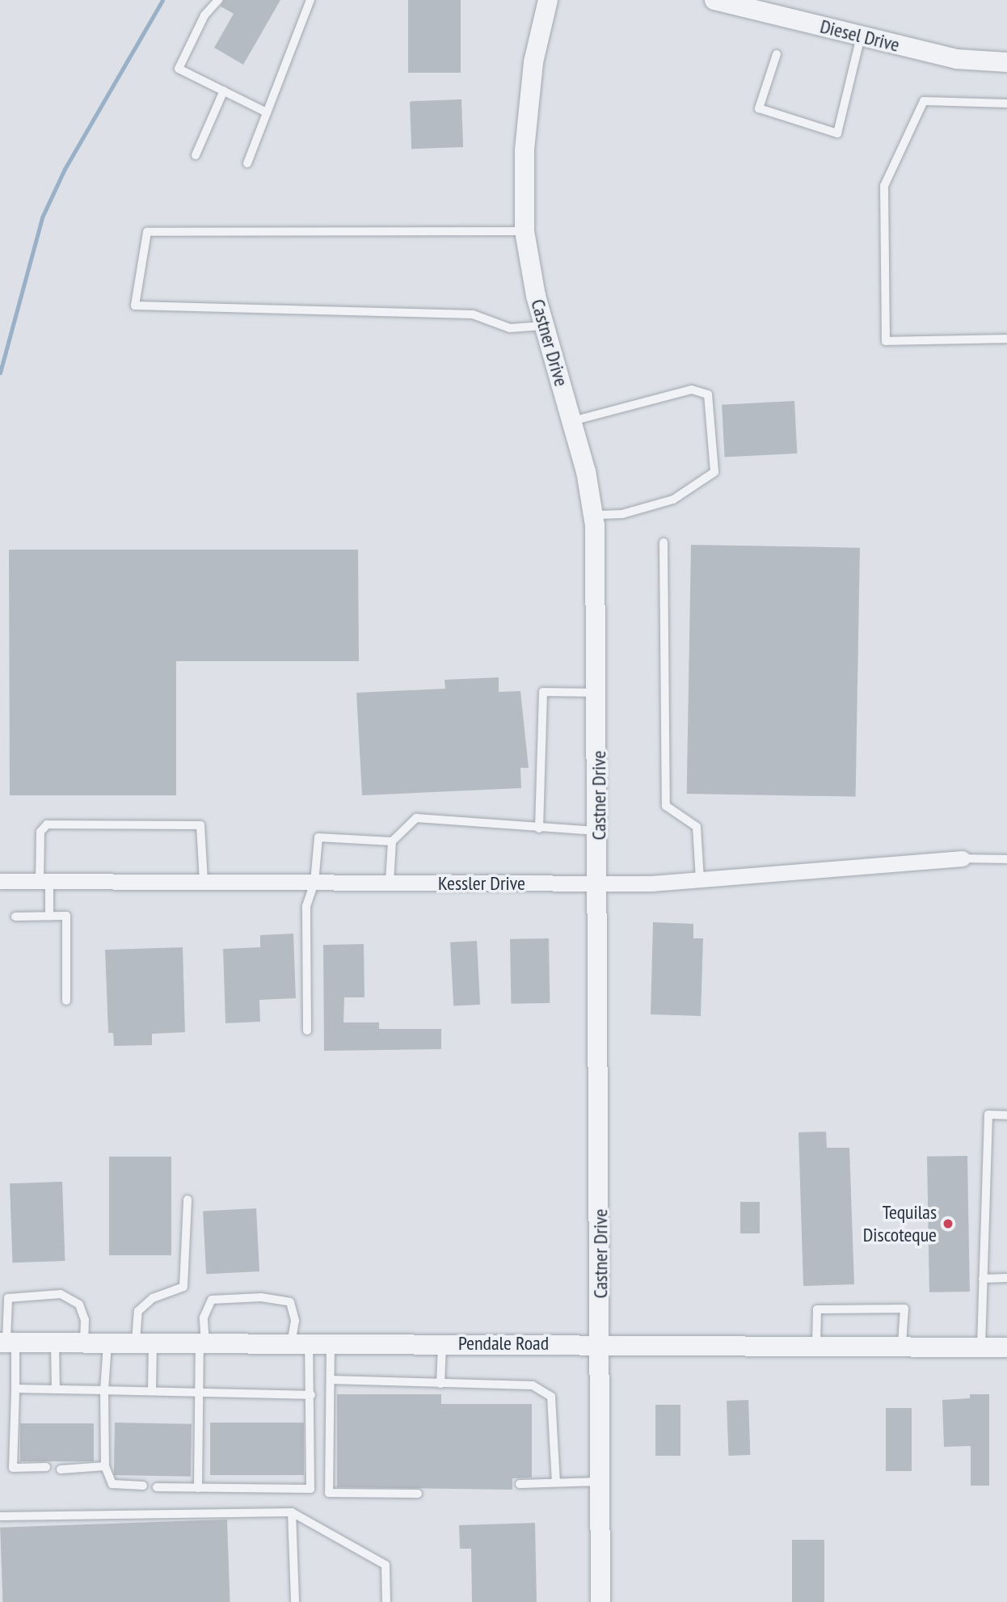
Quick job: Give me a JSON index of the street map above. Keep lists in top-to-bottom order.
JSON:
{
  "streets": {
    "street": [
      "Diesel Drive",
      "Castner Drive",
      "Kessler Drive",
      "Pendale Road"
    ]
  },
  "crossings": [
    ["Castner Drive", "Kessler Drive"],
    ["Castner Drive", "Pendale Road"]
  ],
  "places": ["Tequilas Discoteque"]
}
